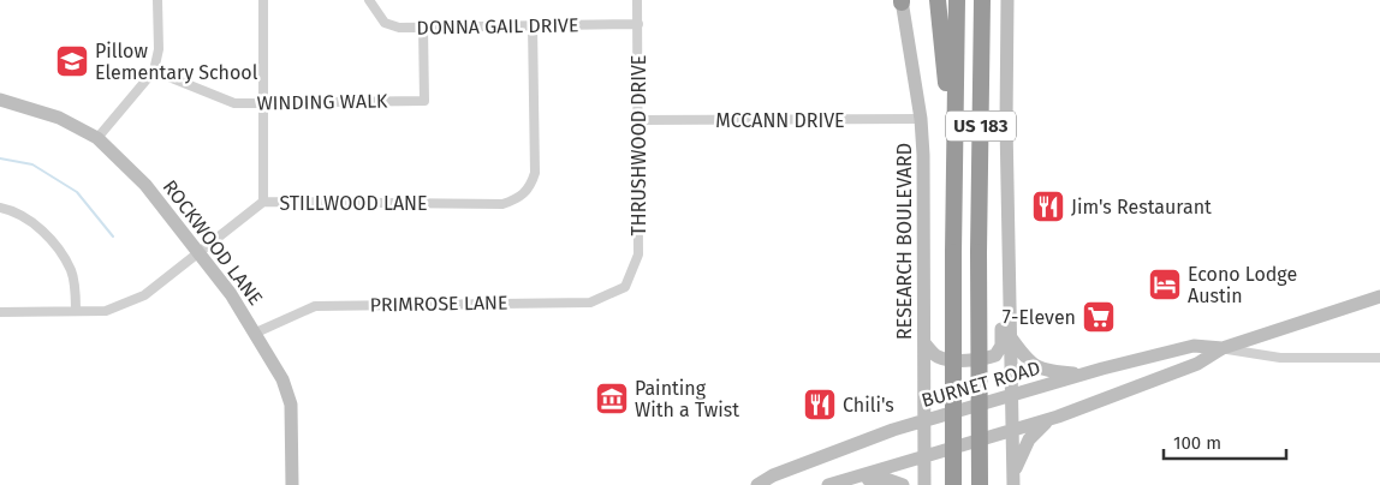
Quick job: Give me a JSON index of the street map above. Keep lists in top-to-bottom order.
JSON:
{
  "streets": {
    "highway": ["US 183"],
    "main road": ["RESEARCH BOULEVARD", "ROCKWOOD LANE", "BURNET ROAD"],
    "street": [
      "DONNA GAIL DRIVE",
      "WINDING WALK",
      "MCCANN DRIVE",
      "THRUSHWOOD DRIVE",
      "STILLWOOD LANE",
      "PRIMROSE LANE"
    ]
  },
  "crossings": [
    ["DONNA GAIL DRIVE", "WINDING WALK"],
    ["DONNA GAIL DRIVE", "THRUSHWOOD DRIVE"],
    ["DONNA GAIL DRIVE", "STILLWOOD LANE"],
    ["MCCANN DRIVE", "THRUSHWOOD DRIVE"],
    ["MCCANN DRIVE", "RESEARCH BOULEVARD"],
    ["THRUSHWOOD DRIVE", "PRIMROSE LANE"],
    ["STILLWOOD LANE", "ROCKWOOD LANE"],
    ["RESEARCH BOULEVARD", "BURNET ROAD"],
    ["ROCKWOOD LANE", "PRIMROSE LANE"]
  ],
  "places": {
    "school or university": ["Pillow Elementary School"],
    "restaurant": ["Jim's Restaurant", "Chili's"],
    "hotel": ["Econo Lodge Austin"],
    "supermarket": ["7-Eleven"],
    "museum": ["Painting With a Twist"]
  },
  "scale_bar": "100 m"
}
